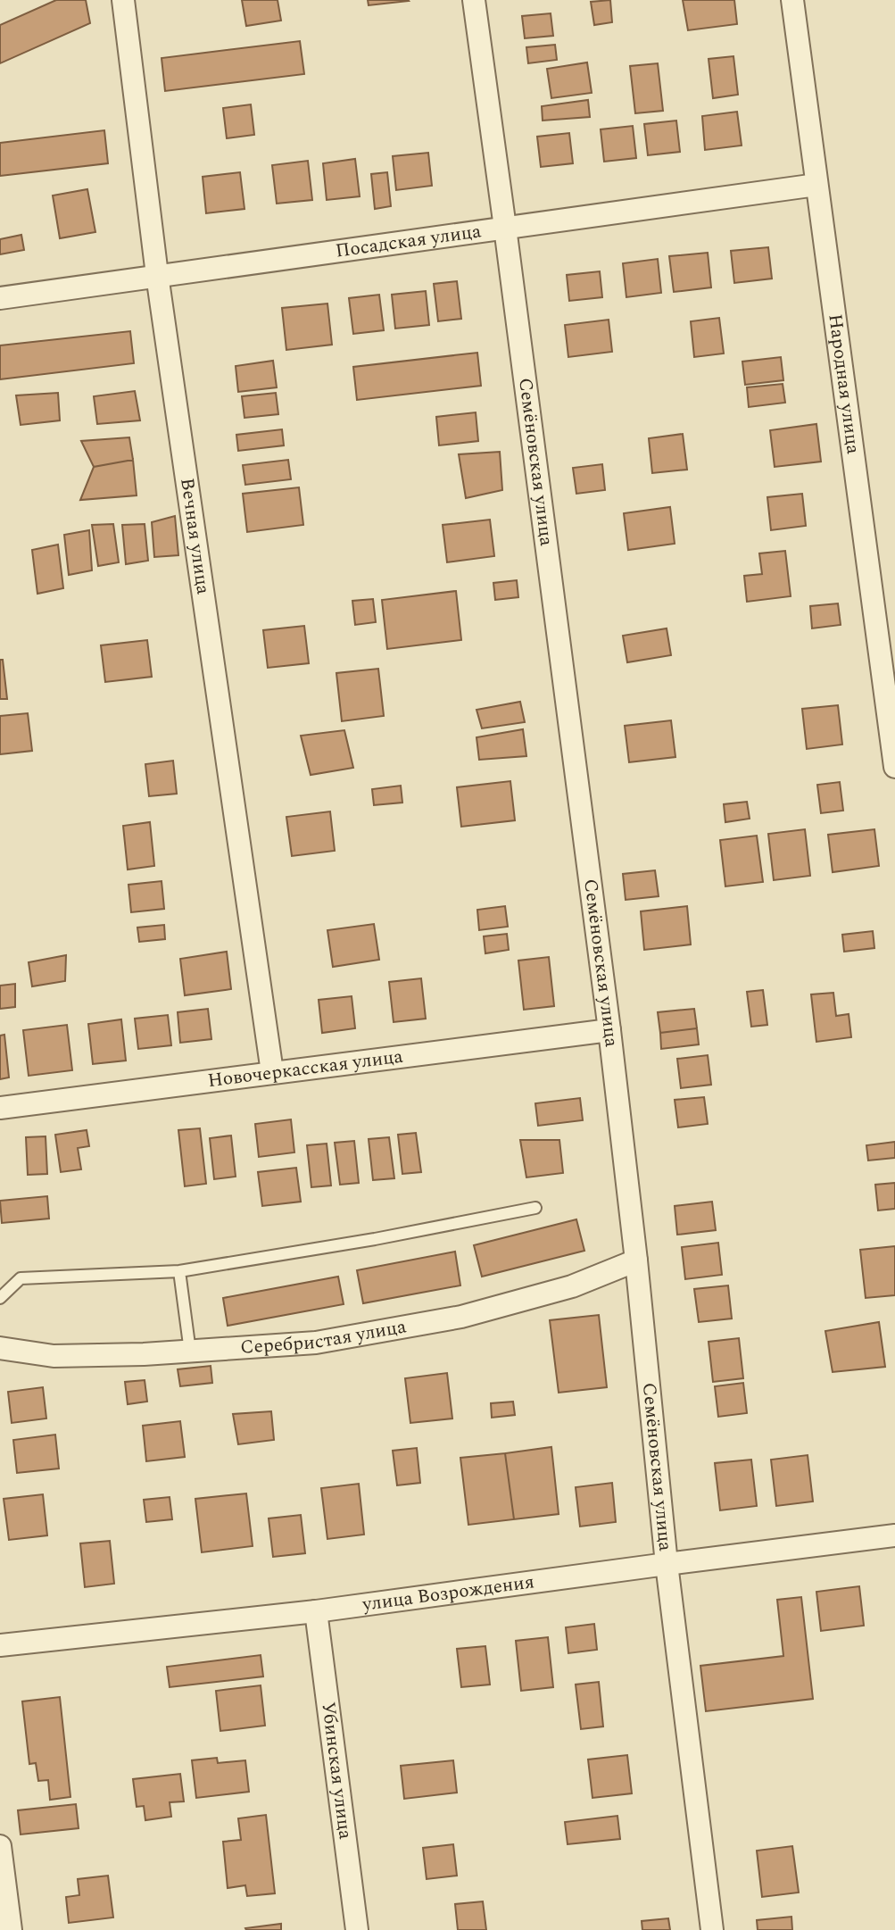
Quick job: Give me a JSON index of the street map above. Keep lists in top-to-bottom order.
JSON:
{
  "streets": {
    "street": [
      "Посадская улица",
      "Народная улица",
      "Семёновская улица",
      "Вечная улица",
      "Новочеркасская улица",
      "Серебристая улица",
      "улица Возрождения",
      "Убинская улица"
    ]
  },
  "crossings": [
    ["Посадская улица", "Народная улица"],
    ["Посадская улица", "Семёновская улица"],
    ["Посадская улица", "Вечная улица"],
    ["Семёновская улица", "Новочеркасская улица"],
    ["Семёновская улица", "Серебристая улица"],
    ["Семёновская улица", "улица Возрождения"],
    ["Вечная улица", "Новочеркасская улица"],
    ["улица Возрождения", "Убинская улица"]
  ]
}
